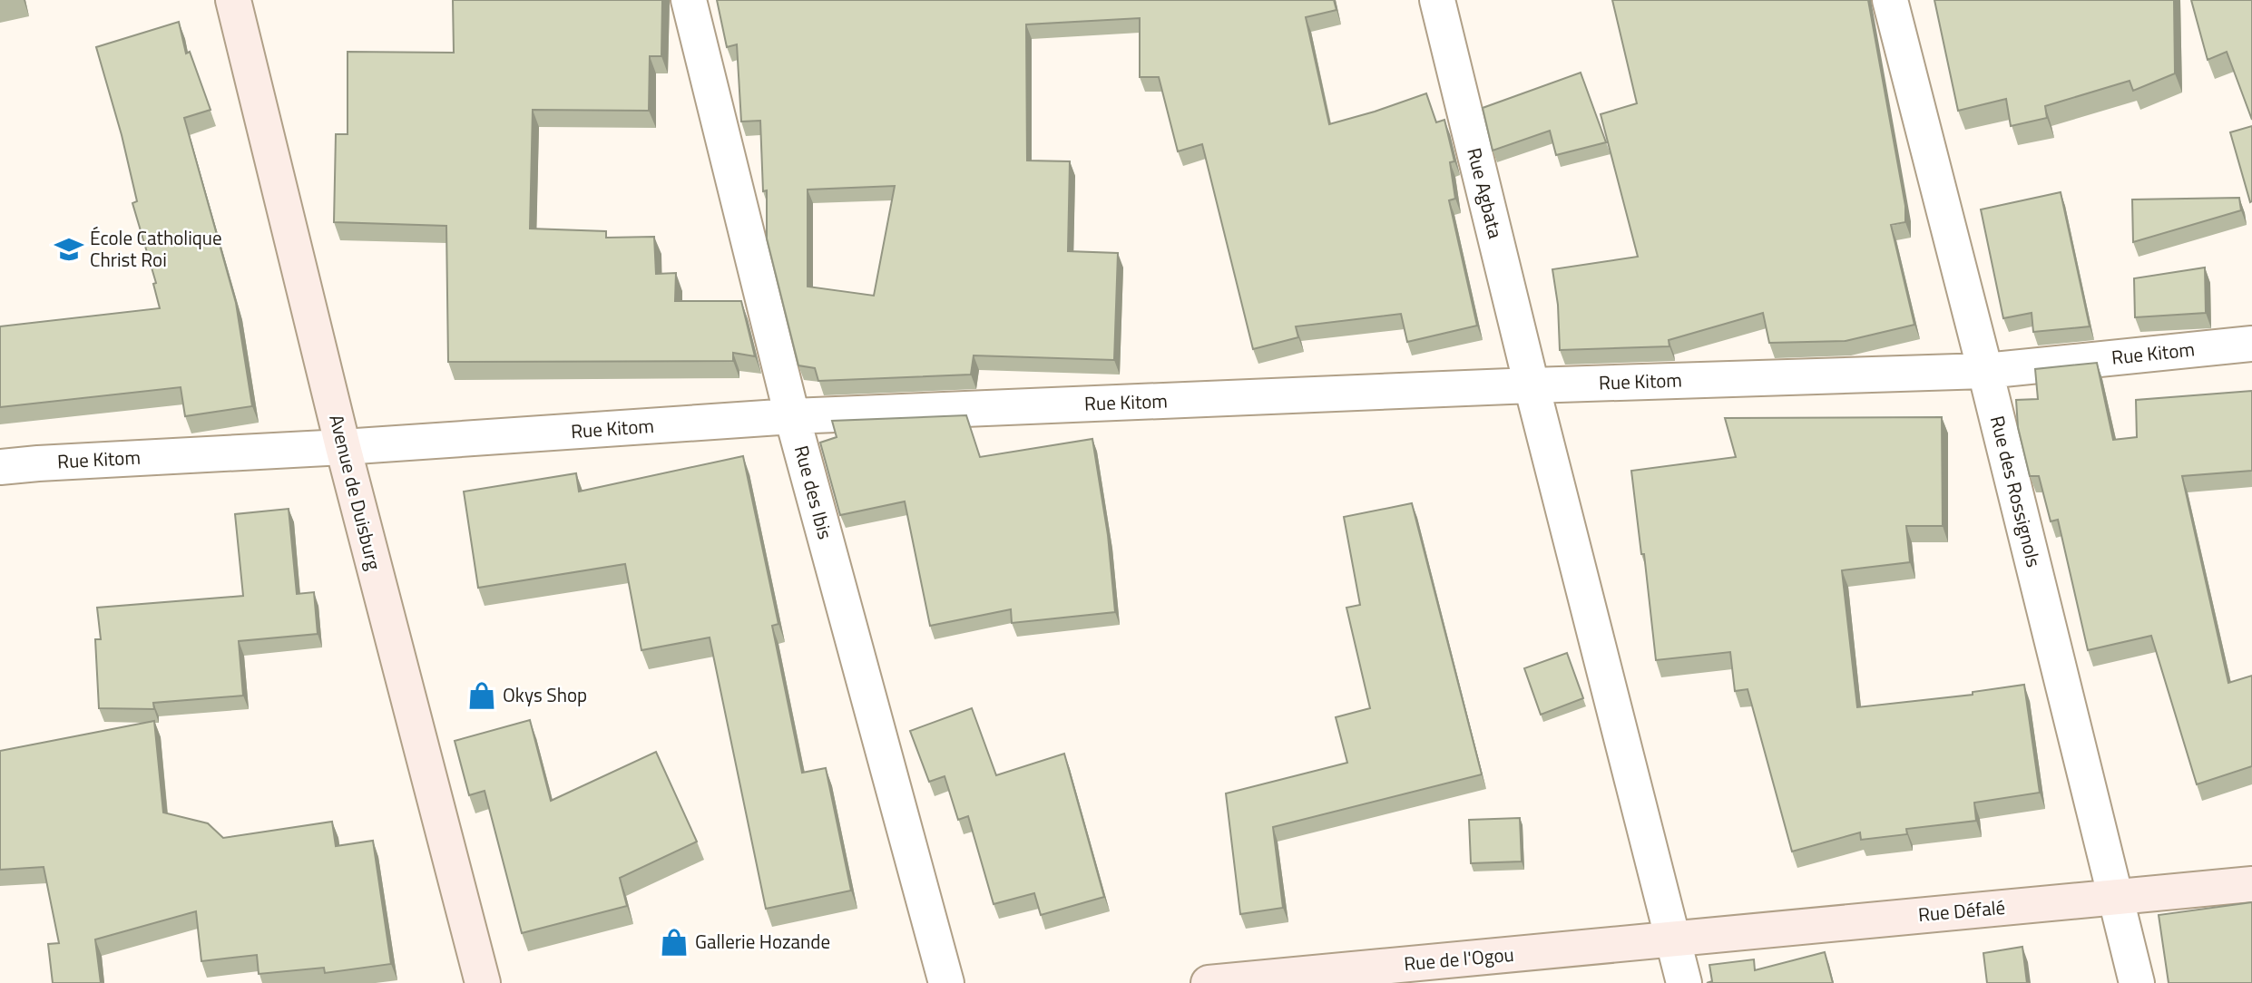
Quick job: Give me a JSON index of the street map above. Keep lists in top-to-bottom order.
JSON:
{
  "streets": {
    "street": [
      "Rue Agbata",
      "Rue Kitom",
      "Rue des Rossignols",
      "Avenue de Duisburg",
      "Rue des Ibis",
      "Rue Défalé",
      "Rue de l'Ogou"
    ]
  },
  "crossings": [
    ["Rue Agbata", "Rue Kitom"],
    ["Rue Agbata", "Rue Défalé"],
    ["Rue Agbata", "Rue de l'Ogou"],
    ["Rue Kitom", "Rue des Rossignols"],
    ["Rue Kitom", "Avenue de Duisburg"],
    ["Rue Kitom", "Rue des Ibis"],
    ["Rue des Rossignols", "Rue Défalé"],
    ["Rue Défalé", "Rue de l'Ogou"]
  ],
  "places": {
    "school or university": ["École Catholique Christ Roi"],
    "shop": ["Okys Shop", "Gallerie Hozande"]
  }
}
